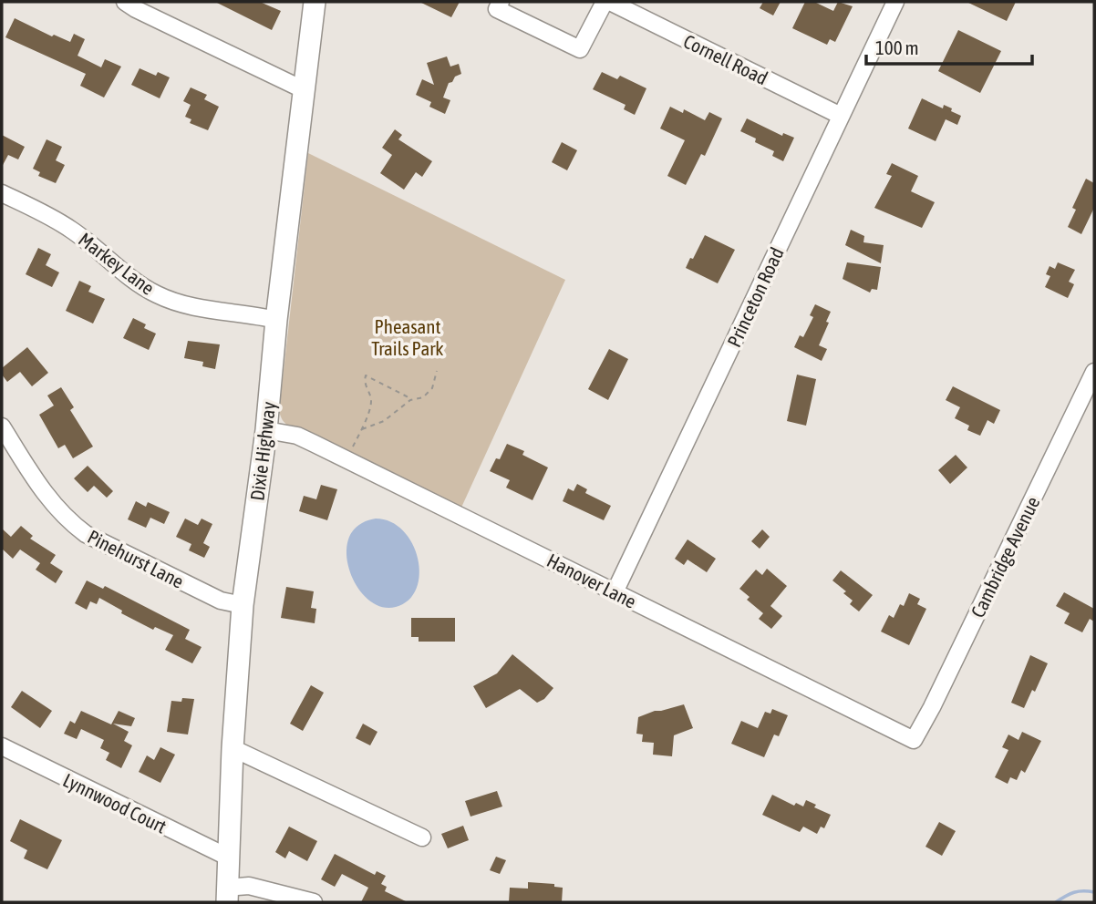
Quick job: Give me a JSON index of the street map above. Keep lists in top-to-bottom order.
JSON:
{
  "streets": {
    "main road": ["Dixie Highway"],
    "street": [
      "Cornell Road",
      "Markey Lane",
      "Princeton Road",
      "Cambridge Avenue",
      "Pinehurst Lane",
      "Hanover Lane",
      "Lynnwood Court"
    ]
  },
  "crossings": [
    ["Cornell Road", "Princeton Road"],
    ["Markey Lane", "Dixie Highway"],
    ["Princeton Road", "Hanover Lane"],
    ["Dixie Highway", "Pinehurst Lane"],
    ["Dixie Highway", "Hanover Lane"],
    ["Dixie Highway", "Lynnwood Court"],
    ["Cambridge Avenue", "Hanover Lane"]
  ],
  "parks": ["Pheasant Trails Park"],
  "scale_bar": "100 m"
}
